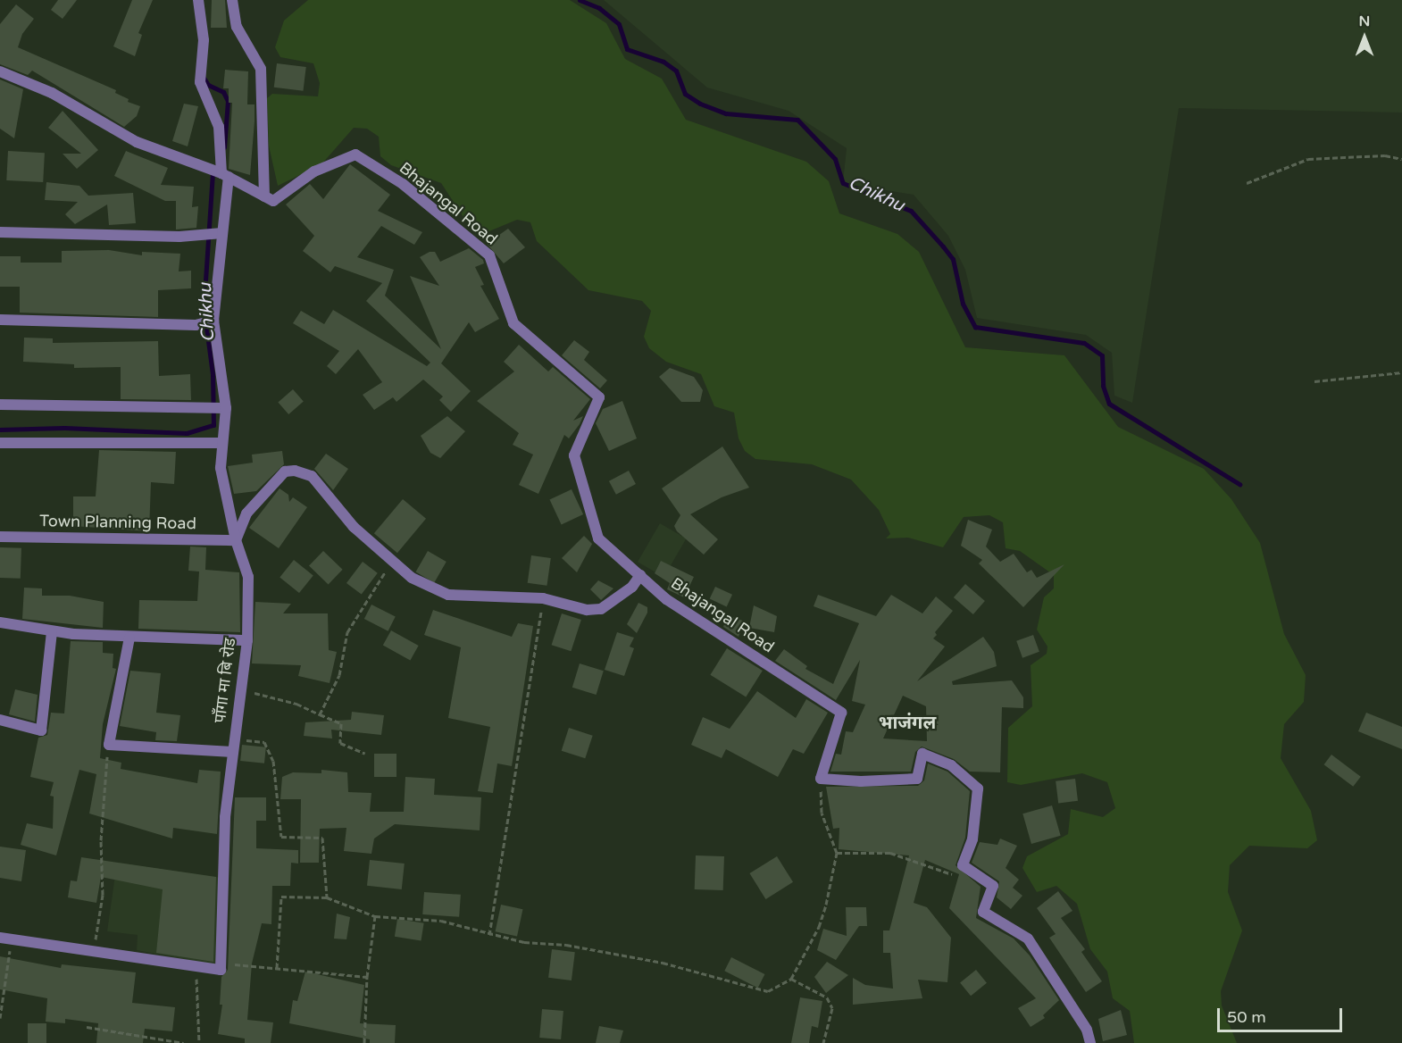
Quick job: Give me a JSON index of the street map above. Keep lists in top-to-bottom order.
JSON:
{
  "streets": {
    "street": ["Bhajangal Road", "Town Planning Road", "पाँगा मा बि रोड"]
  },
  "crossings": [
    ["Town Planning Road", "पाँगा मा बि रोड"]
  ],
  "districts": ["भाजंगल"],
  "water": ["Chikhu"],
  "scale_bar": "50 m",
  "north": "top"
}
